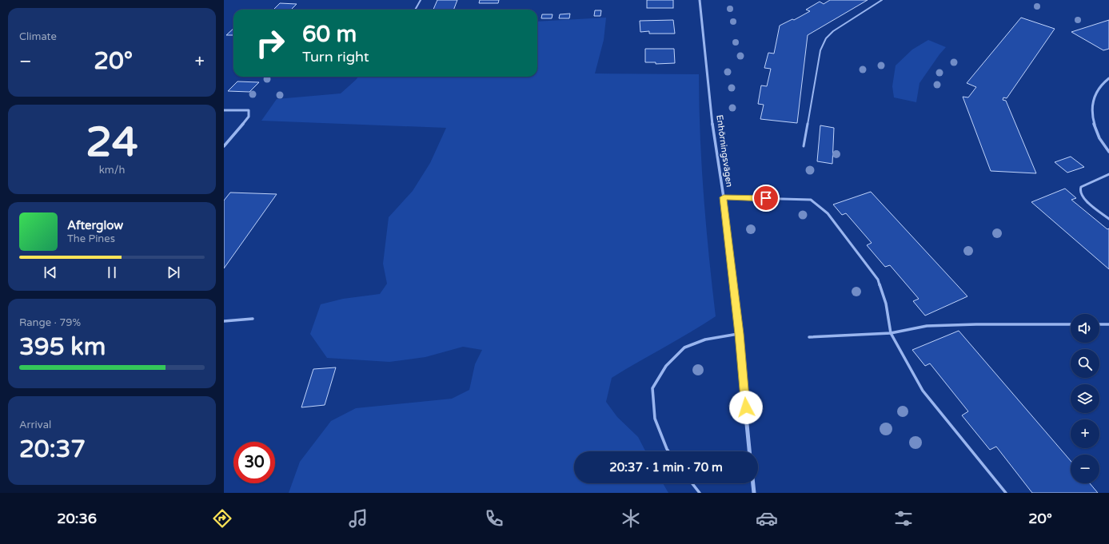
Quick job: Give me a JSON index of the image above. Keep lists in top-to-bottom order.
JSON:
{
  "streets": {
    "street": ["Enhörningsvägen"]
  },
  "page": {
    "tile": [
      "Climate",
      ["24", "km/h"],
      ["Range · 79%", "395 km"],
      ["Arrival", "20:37"]
    ],
    "turn": ["60 m", "Turn right"],
    "heat": ["−", "20°", "+"],
    "song": ["Afterglow", "The Pines"],
    "map_buttons": ["+", "−"],
    "limit": "30",
    "trip": "20:37 · 1 min · 70 m",
    "tabs": ["20:36", "20°"]
  }
}
